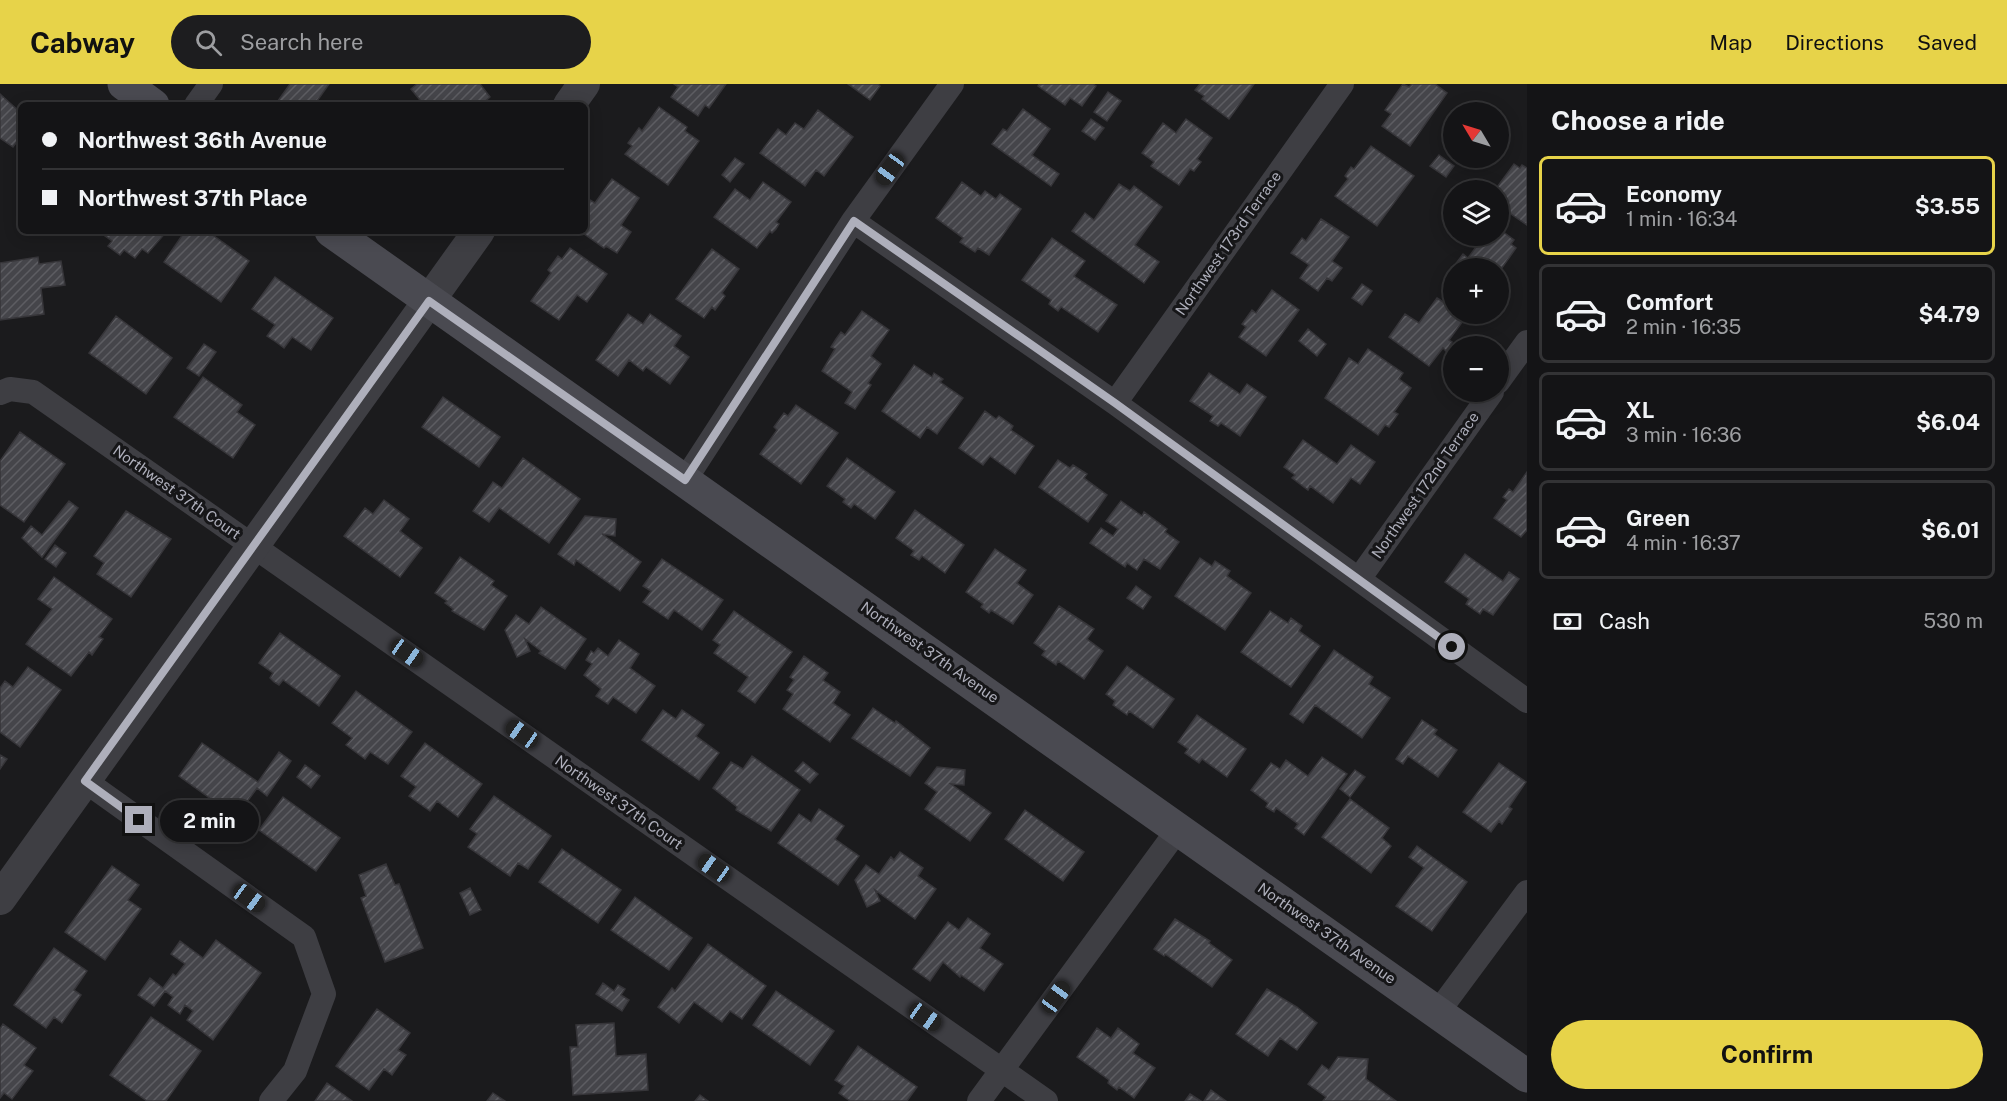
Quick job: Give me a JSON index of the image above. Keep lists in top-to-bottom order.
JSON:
{
  "streets": {
    "main road": ["Northwest 37th Avenue"],
    "street": ["Northwest 173rd Terrace", "Northwest 172nd Terrace", "Northwest 37th Court"]
  },
  "north": "top left",
  "page": {
    "header": "Cabway",
    "search": "Search here",
    "nav": ["Map", "Directions", "Saved"],
    "heading": "Choose a ride",
    "map_buttons": ["+", "−"],
    "banner": ["Northwest 36th Avenue", "Northwest 37th Place"],
    "list": [
      {
        "name": "Economy",
        "note": "1 min · 16:34",
        "value": "$3.55"
      },
      {
        "name": "Comfort",
        "note": "2 min · 16:35",
        "value": "$4.79"
      },
      {
        "name": "XL",
        "note": "3 min · 16:36",
        "value": "$6.04"
      },
      {
        "name": "Green",
        "note": "4 min · 16:37",
        "value": "$6.01"
      }
    ],
    "pay": ["Cash", "530 m"],
    "bubble": "2 min",
    "buttons": "Confirm"
  }
}
